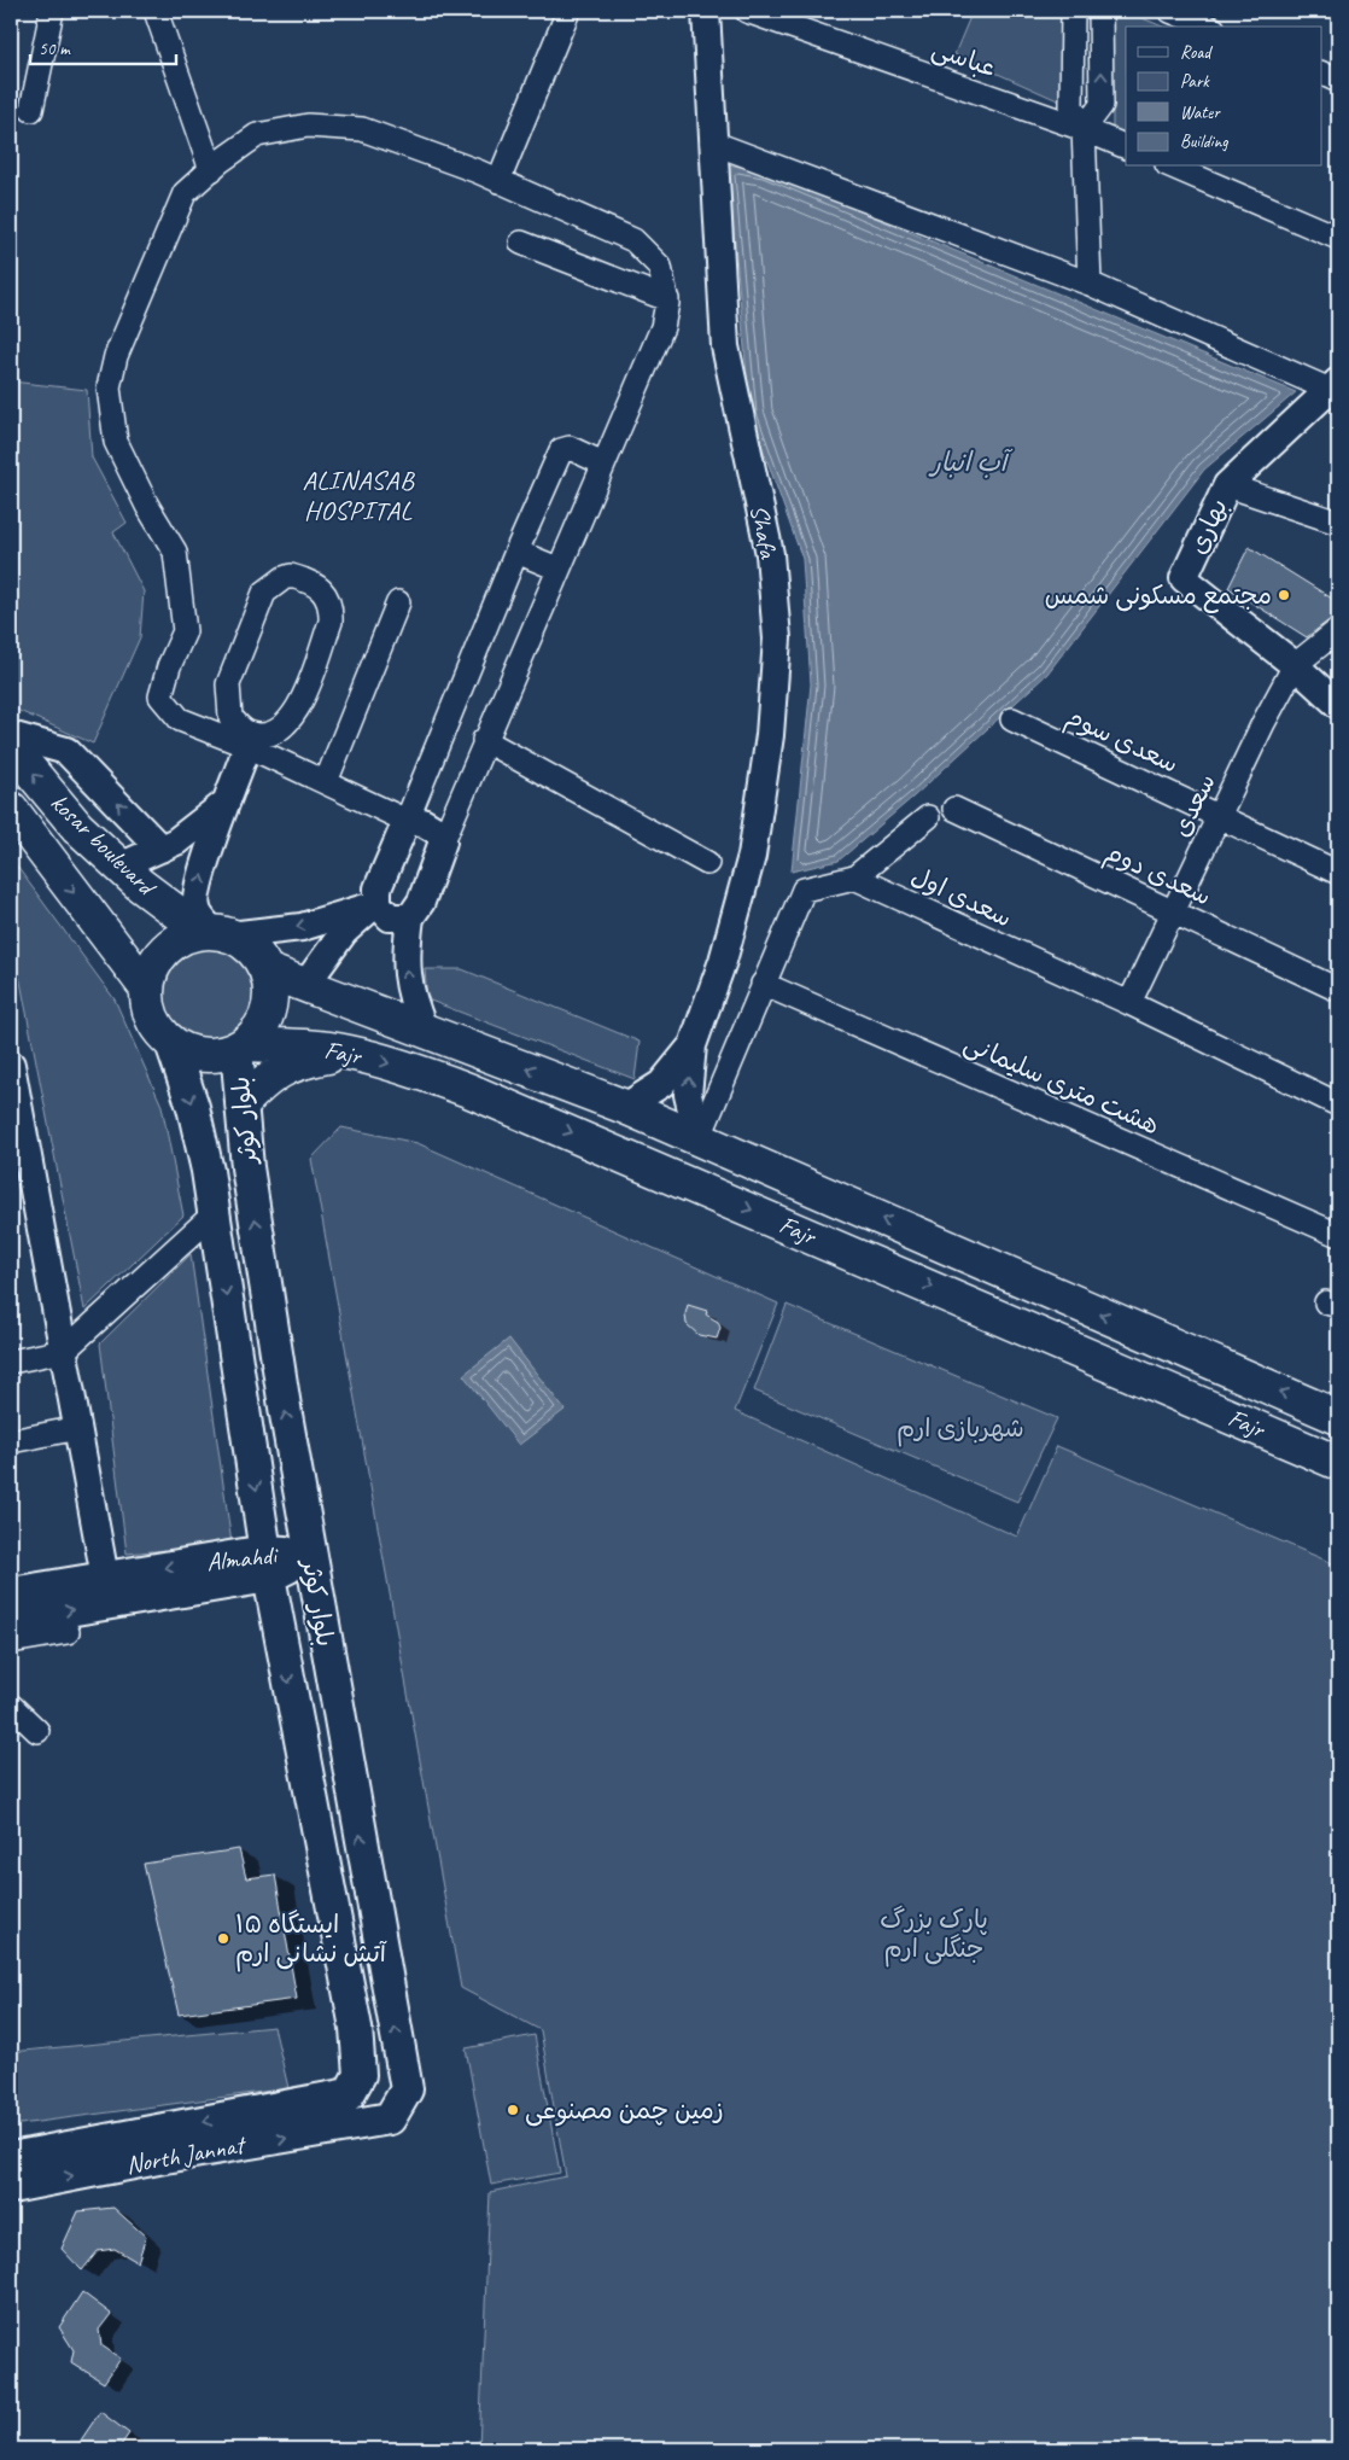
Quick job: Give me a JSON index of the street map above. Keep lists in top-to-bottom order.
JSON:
{
  "streets": {
    "main road": [
      "kosar boulevard",
      "Fajr",
      "بلوار کوثر",
      "Almahdi",
      "North Jannat"
    ],
    "street": [
      "عباسی",
      "بهاری",
      "Shafa",
      "سعدی سوم",
      "سعدی",
      "سعدی دوم",
      "سعدی اول",
      "هشت متری سلیمانی"
    ]
  },
  "crossings": [
    ["بهاری", "سعدی"],
    ["سعدی سوم", "سعدی"],
    ["سعدی", "سعدی دوم"],
    ["سعدی", "سعدی اول"],
    ["kosar boulevard", "Fajr"],
    ["kosar boulevard", "بلوار کوثر"],
    ["Fajr", "بلوار کوثر"],
    ["بلوار کوثر", "Almahdi"],
    ["بلوار کوثر", "North Jannat"]
  ],
  "districts": ["ALINASAB HOSPITAL"],
  "water": ["آب انبار"],
  "parks": ["شهربازی ارم", "پارک بزرگ جنگلی ارم"],
  "places": ["مجتمع مسکونی شمس", "ایستگاه ۱۵ آتش نشانی ارم", "زمین چمن مصنوعی"],
  "legend": [
    "Road",
    "Park",
    "Water",
    "Building"
  ],
  "scale_bar": "50 m"
}
